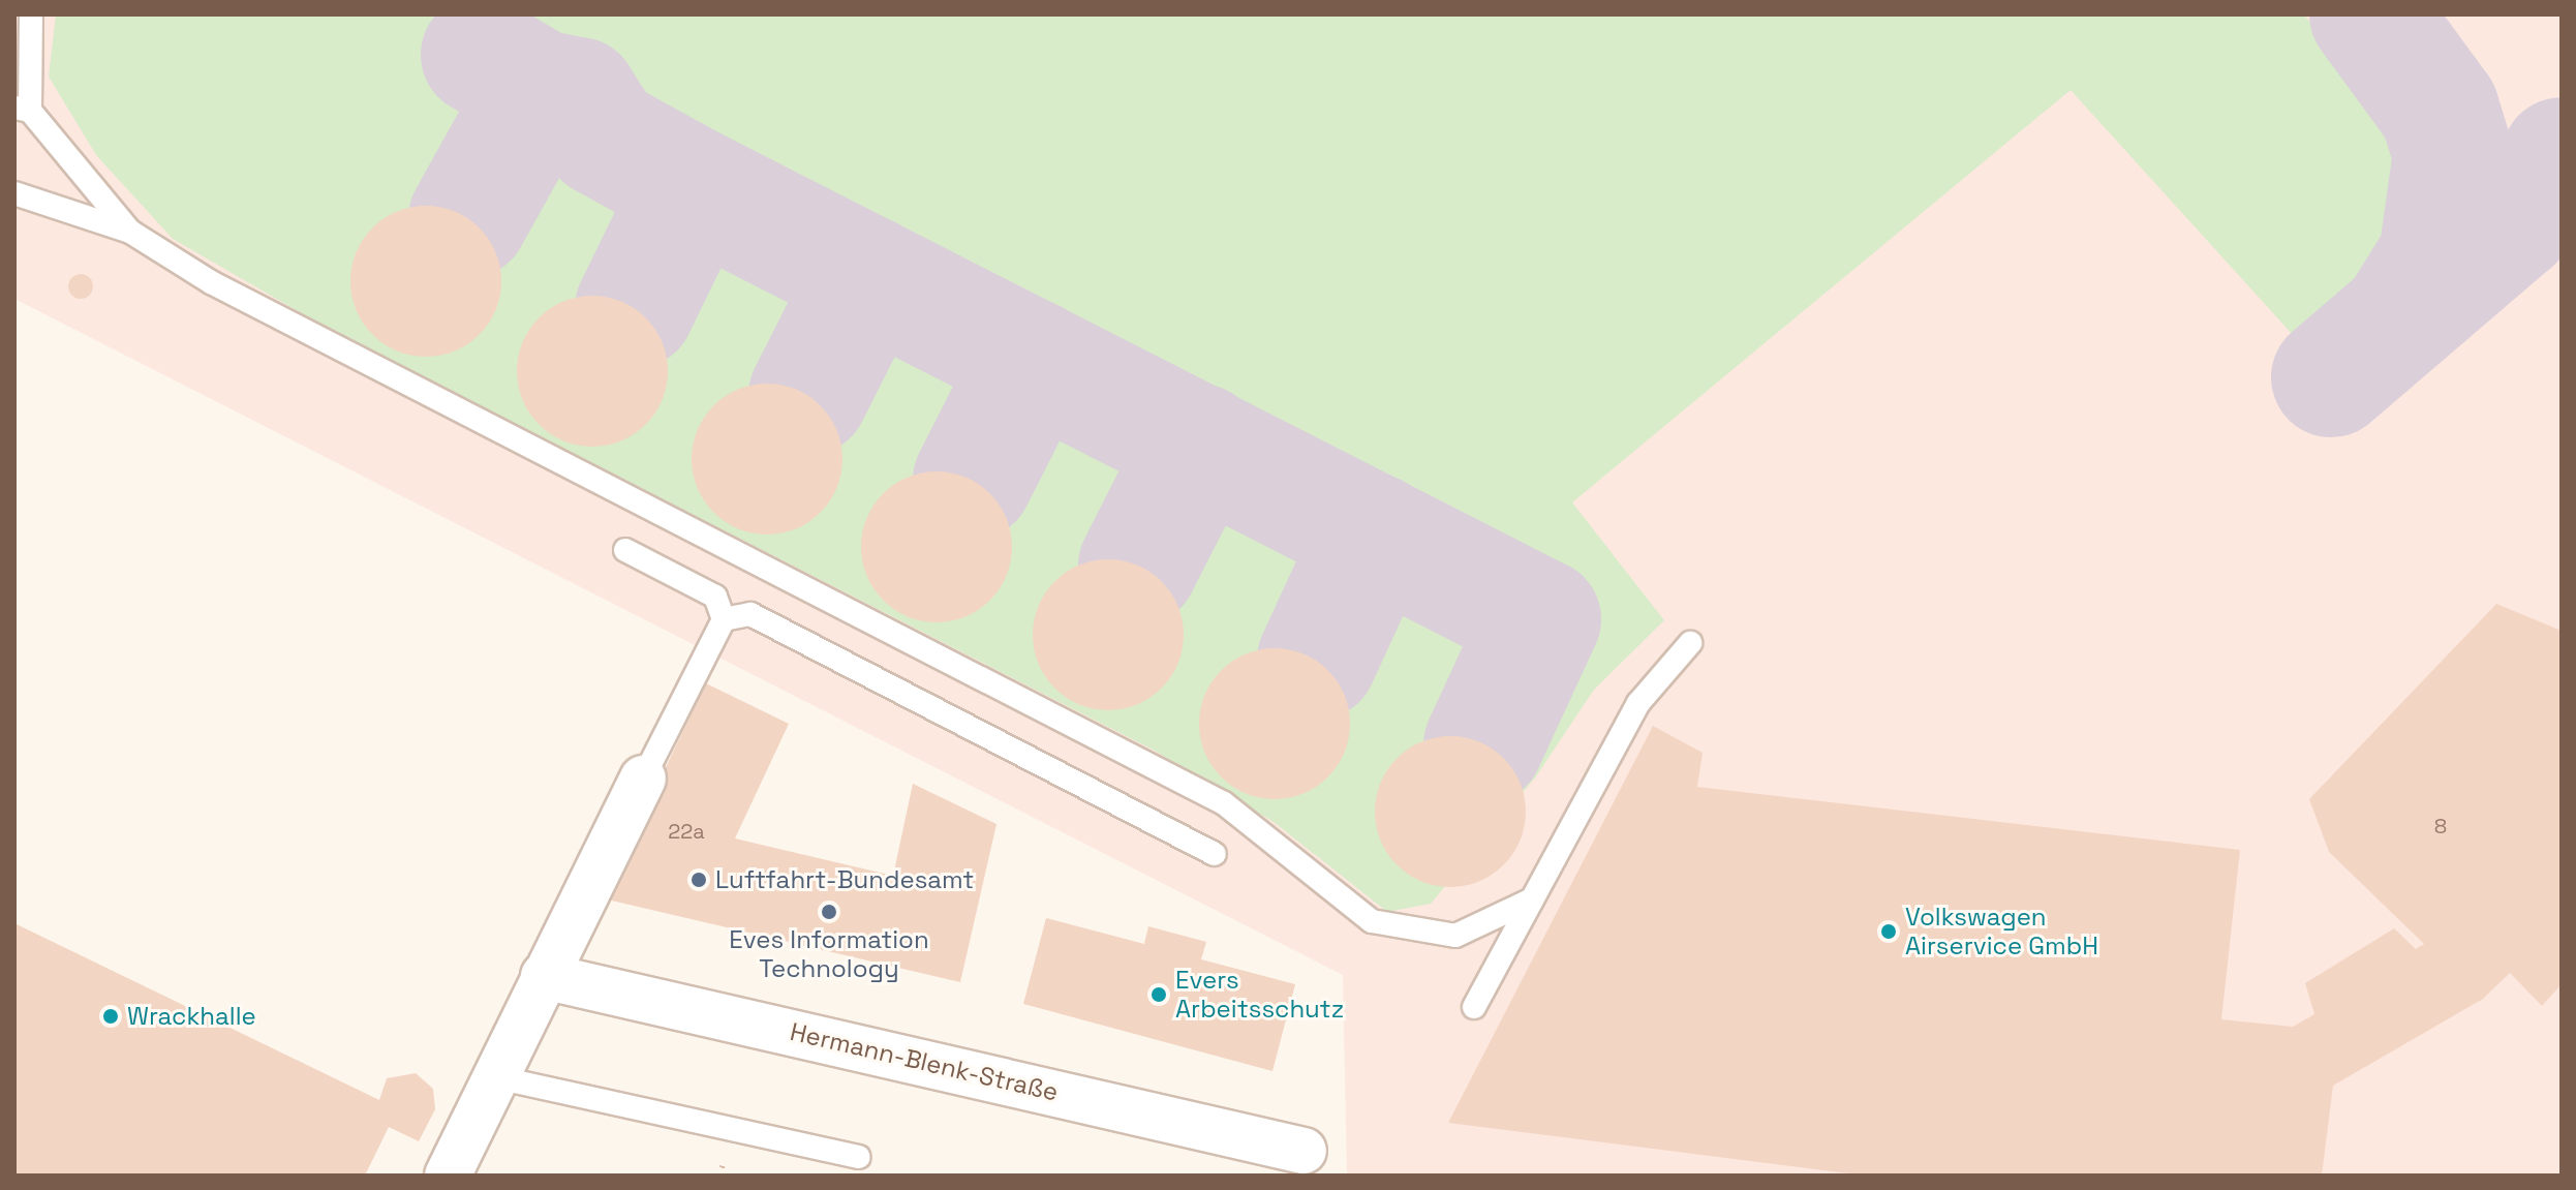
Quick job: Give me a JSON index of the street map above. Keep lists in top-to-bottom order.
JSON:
{
  "streets": {
    "street": ["Hermann-Blenk-Straße"]
  },
  "places": [
    "Luftfahrt-Bundesamt",
    "Eves Information Technology",
    "Volkswagen Airservice GmbH",
    "Evers Arbeitsschutz",
    "Wrackhalle"
  ],
  "house_numbers": ["8", "22a"]
}
